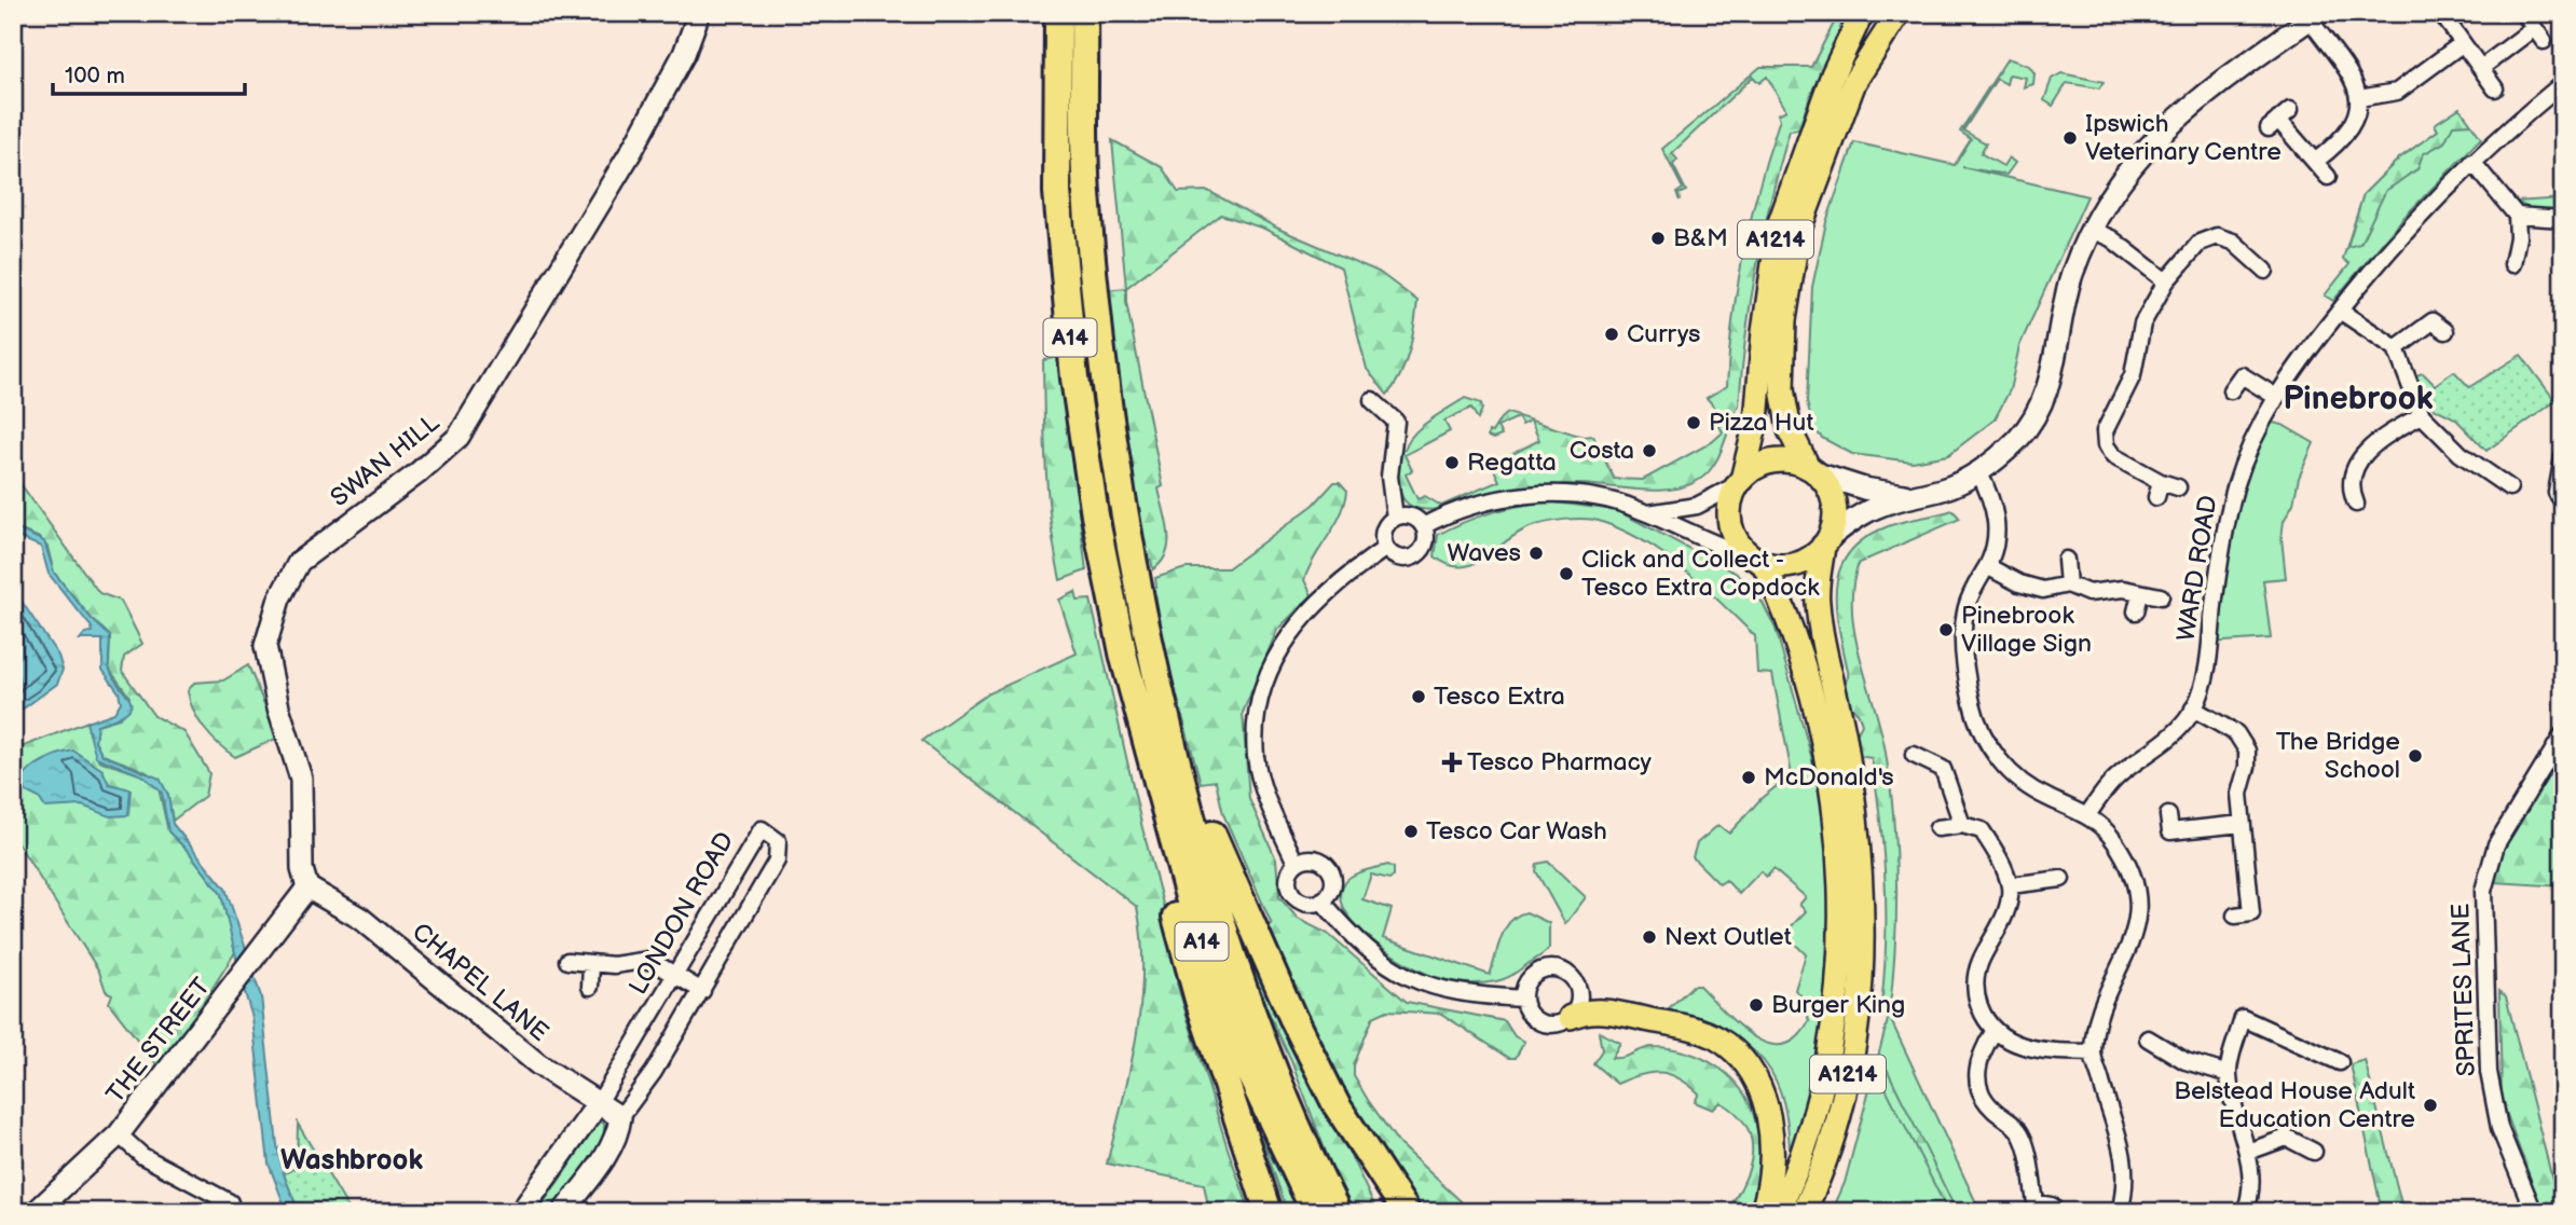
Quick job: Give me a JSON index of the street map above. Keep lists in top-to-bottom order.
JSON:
{
  "streets": {
    "highway": ["A14"],
    "main road": ["A1214"],
    "street": [
      "SWAN HILL",
      "WARD ROAD",
      "LONDON ROAD",
      "CHAPEL LANE",
      "SPRITES LANE",
      "THE STREET"
    ]
  },
  "crossings": [
    ["SWAN HILL", "CHAPEL LANE"],
    ["SWAN HILL", "THE STREET"],
    ["LONDON ROAD", "CHAPEL LANE"],
    ["CHAPEL LANE", "THE STREET"]
  ],
  "districts": ["Pinebrook", "Washbrook"],
  "places": {
    "other": [
      "Ipswich Veterinary Centre",
      "B&M",
      "Currys",
      "Pizza Hut",
      "Costa",
      "Regatta",
      "Waves",
      "Click and Collect - Tesco Extra Copdock",
      "Pinebrook Village Sign",
      "Tesco Extra",
      "The Bridge School",
      "McDonald's",
      "Tesco Car Wash",
      "Next Outlet",
      "Burger King",
      "Belstead House Adult Education Centre"
    ],
    "health": ["Tesco Pharmacy"]
  },
  "scale_bar": "100 m"
}
